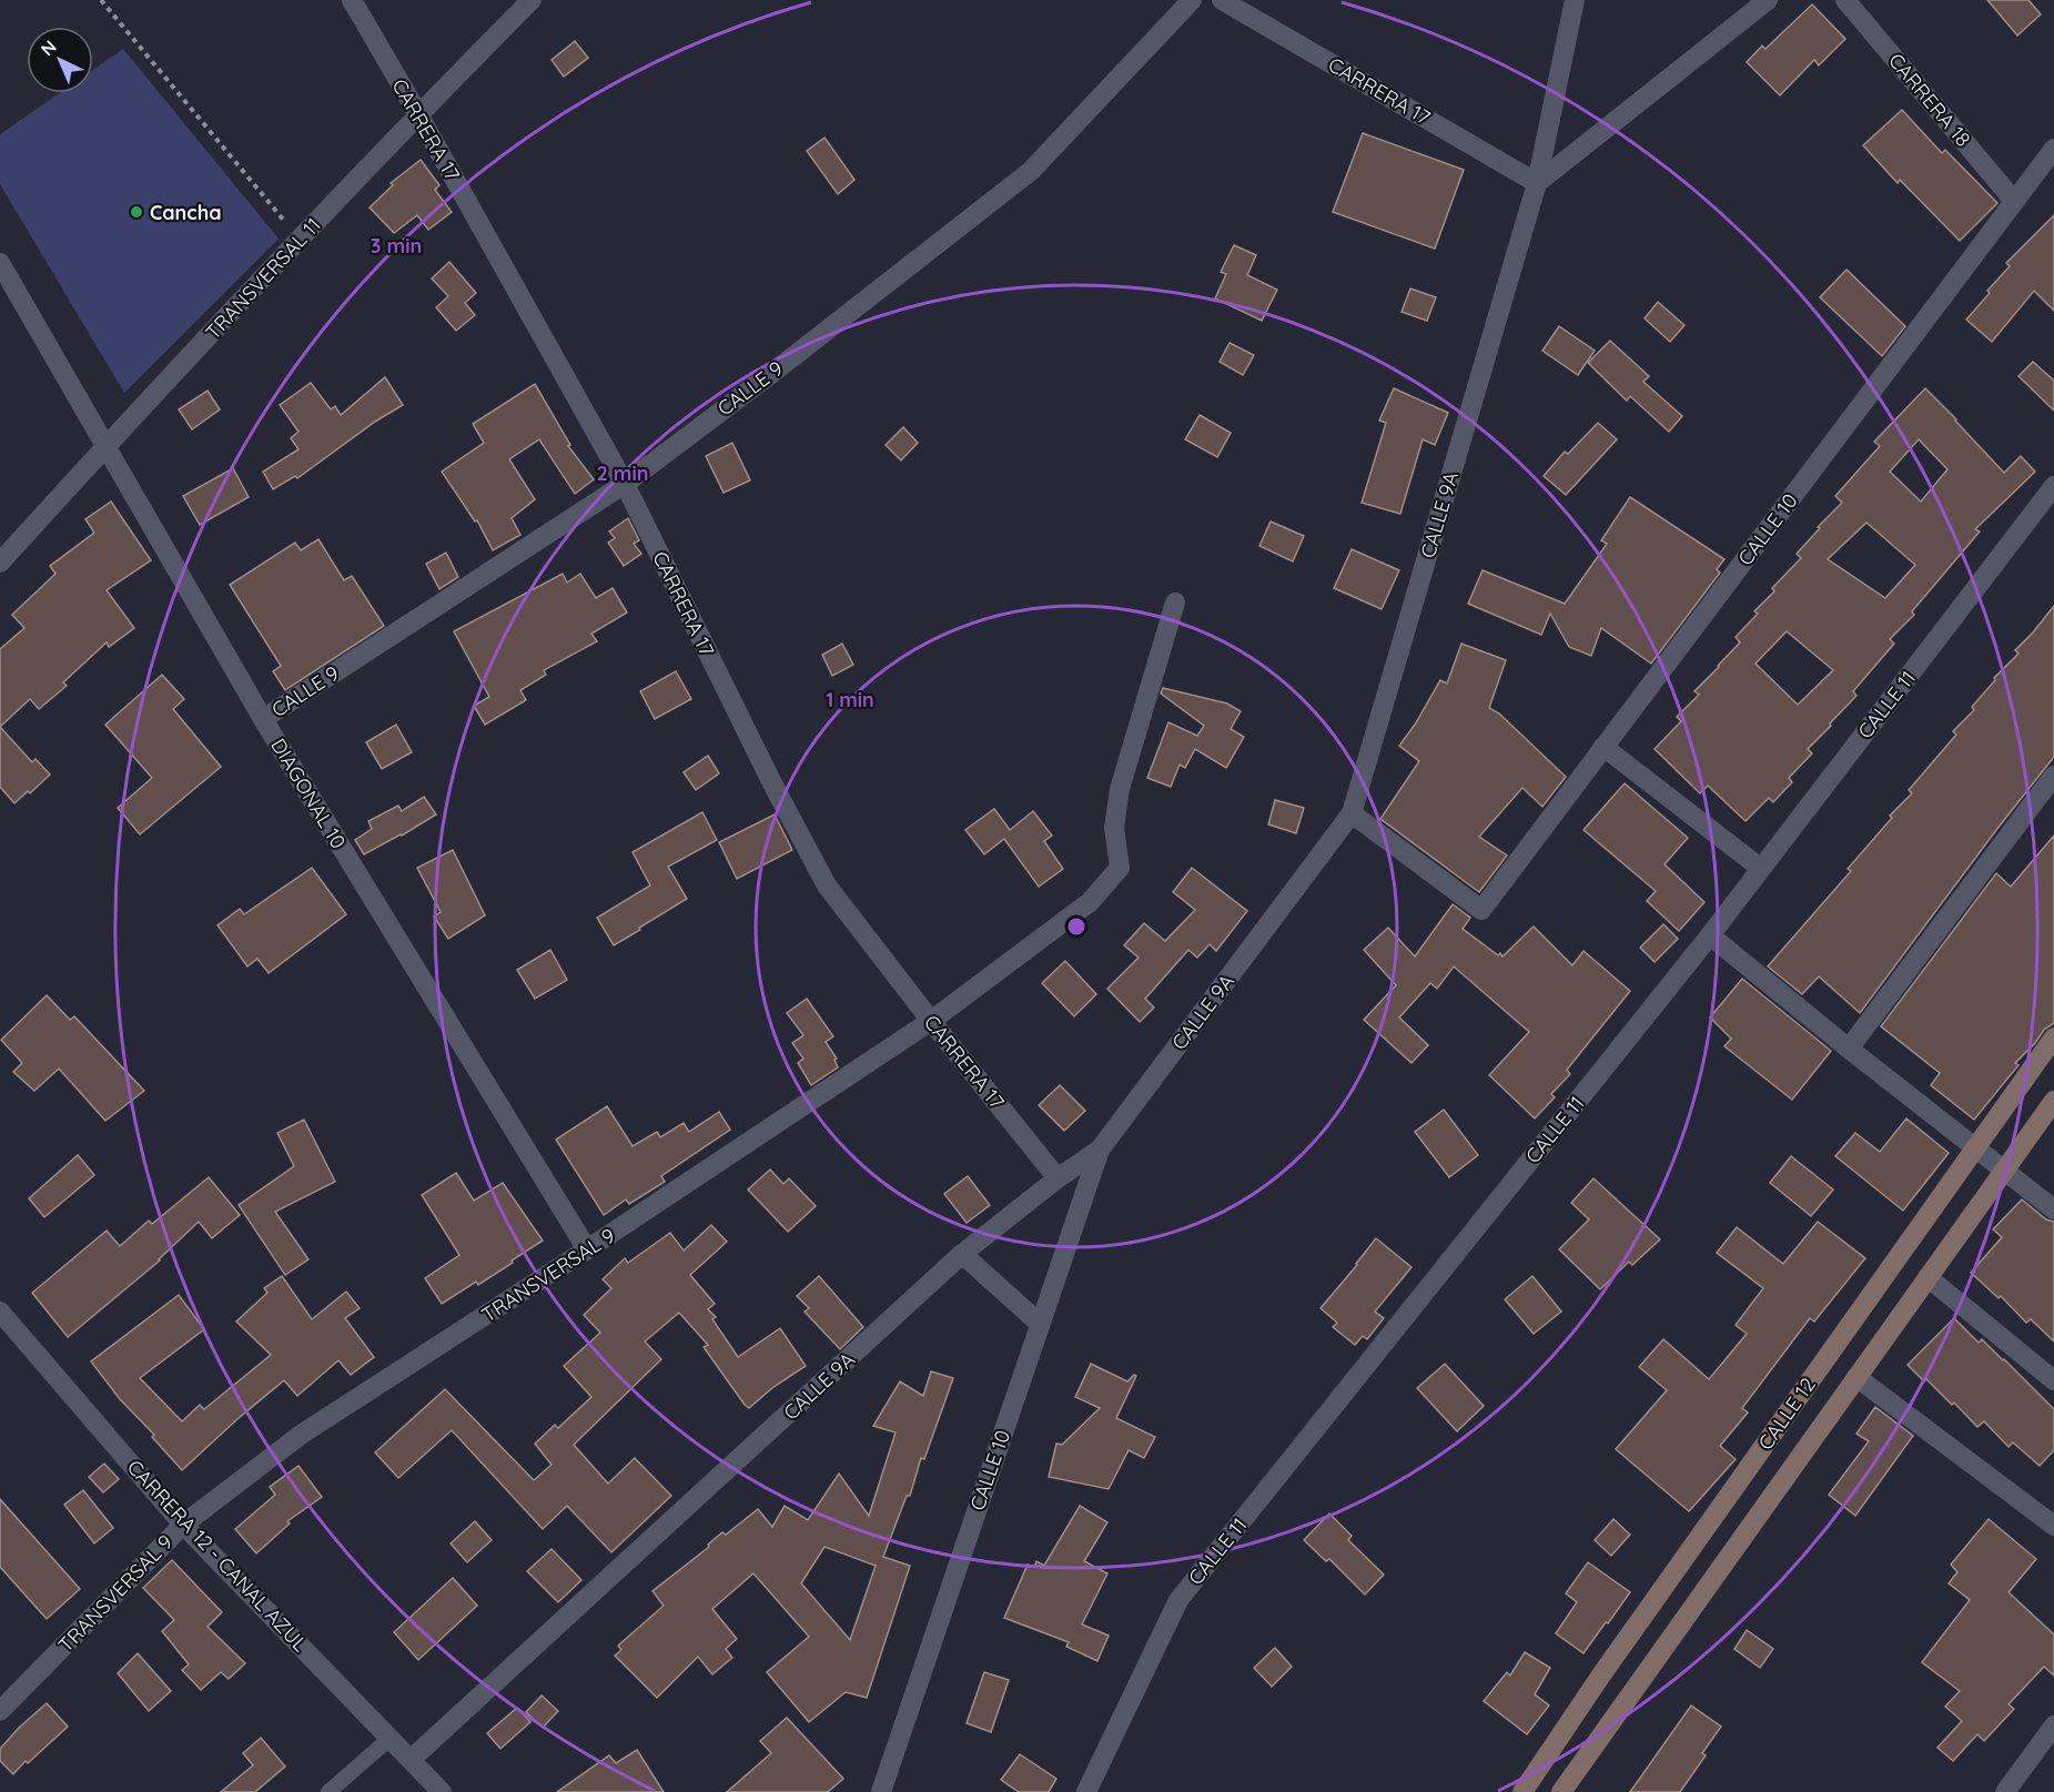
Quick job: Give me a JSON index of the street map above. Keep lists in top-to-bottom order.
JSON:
{
  "streets": {
    "street": [
      "CARRERA 17",
      "CARRERA 18",
      "TRANSVERSAL 11",
      "CALLE 9",
      "CALLE 9A",
      "CALLE 10",
      "CALLE 11",
      "DIAGONAL 10",
      "TRANSVERSAL 9",
      "CALLE 12",
      "CARRERA 12 - CANAL AZUL"
    ]
  },
  "crossings": [
    ["CARRERA 17", "TRANSVERSAL 11"],
    ["CARRERA 17", "CALLE 9"],
    ["CARRERA 17", "CALLE 9A"],
    ["CARRERA 17", "TRANSVERSAL 9"],
    ["CARRERA 18", "CALLE 10"],
    ["TRANSVERSAL 11", "DIAGONAL 10"],
    ["CALLE 9", "DIAGONAL 10"],
    ["CALLE 9A", "CALLE 10"],
    ["CALLE 9A", "CARRERA 12 - CANAL AZUL"],
    ["DIAGONAL 10", "TRANSVERSAL 9"],
    ["TRANSVERSAL 9", "CARRERA 12 - CANAL AZUL"]
  ],
  "places": ["Cancha"],
  "north": "top left",
  "rings": ["3 min", "2 min", "1 min"]
}
